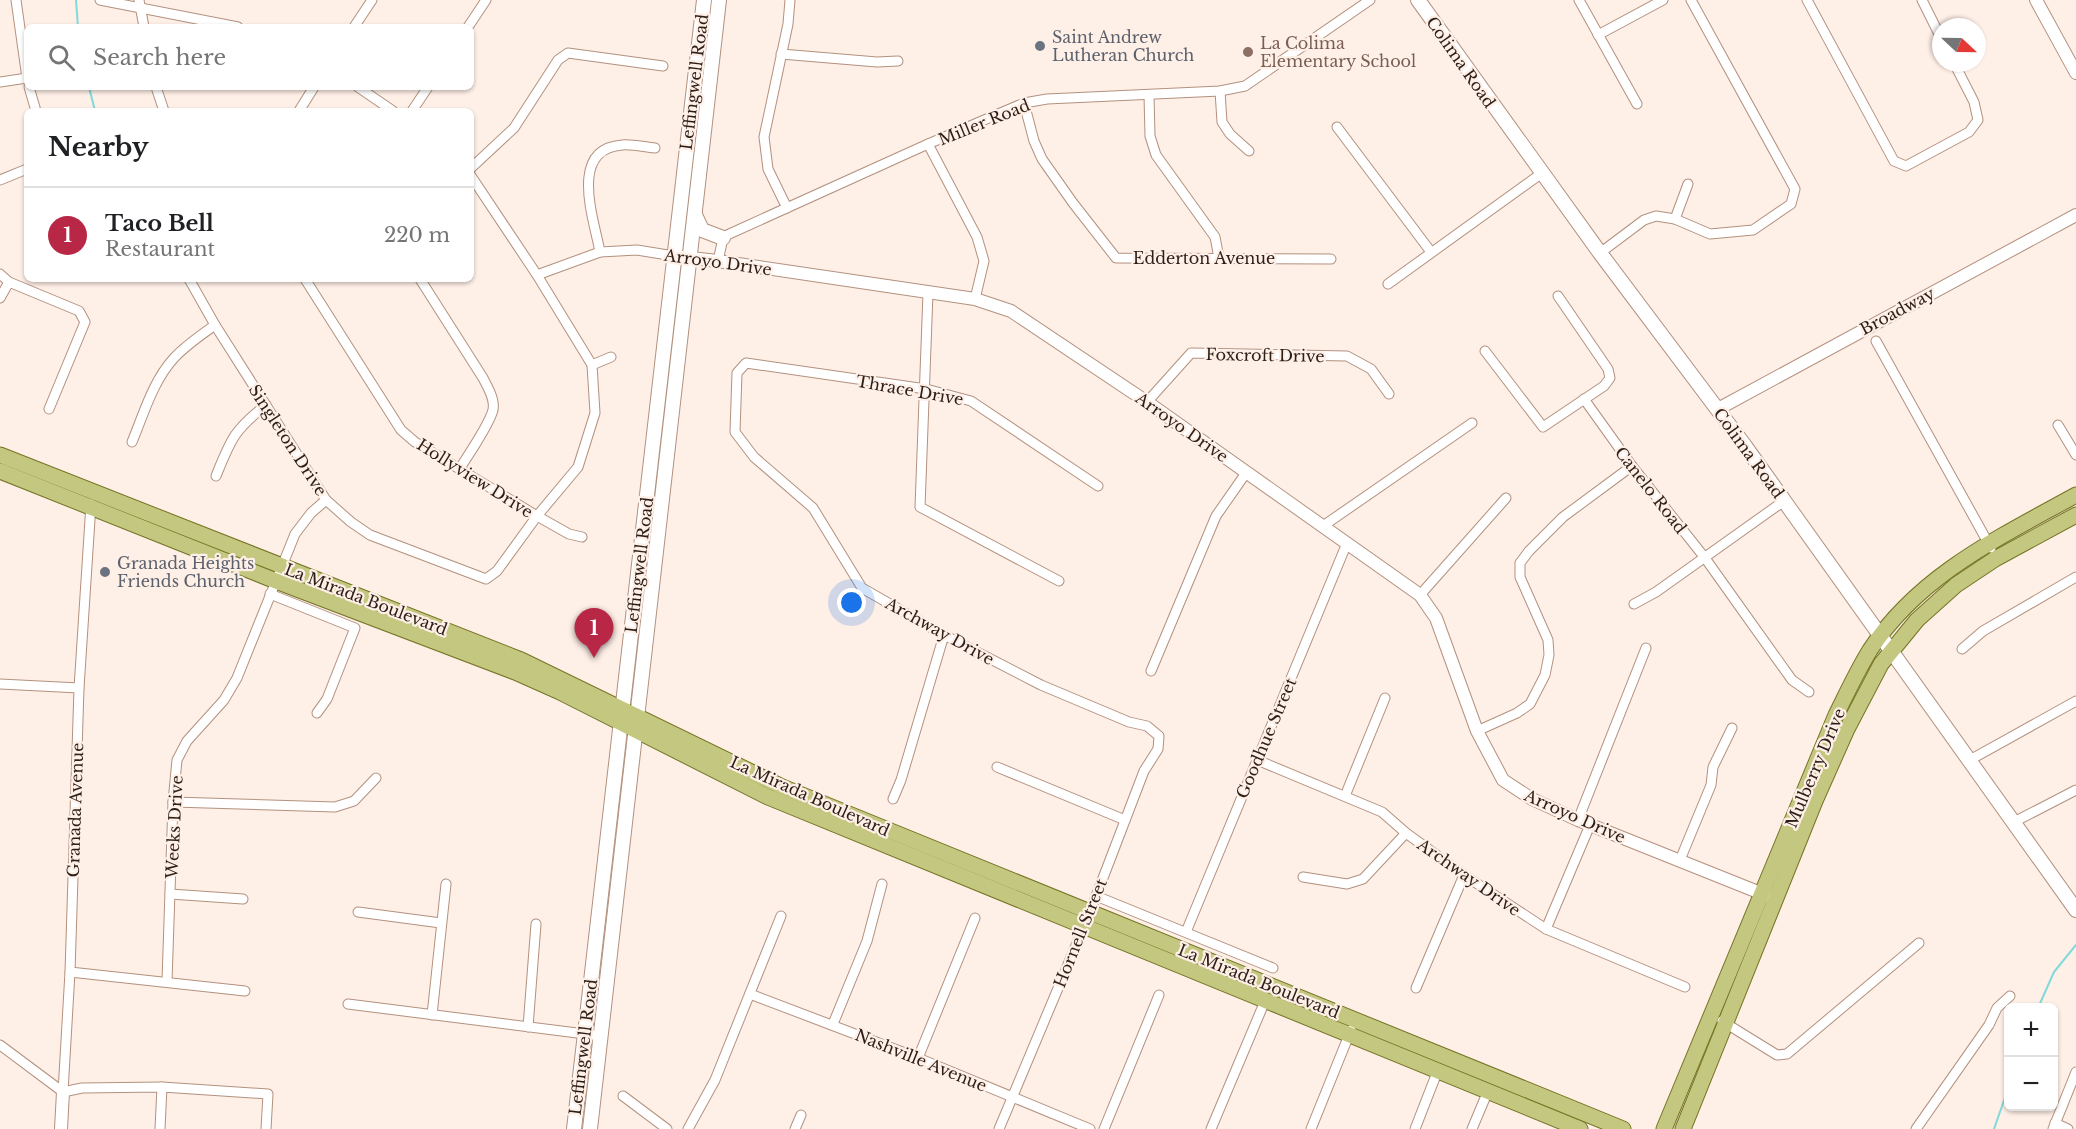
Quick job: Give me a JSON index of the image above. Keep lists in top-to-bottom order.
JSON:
{
  "streets": {
    "main road": [
      "Colima Road",
      "Leffingwell Road",
      "La Mirada Boulevard",
      "Mulberry Drive"
    ],
    "street": [
      "Miller Road",
      "Edderton Avenue",
      "Arroyo Drive",
      "Broadway",
      "Foxcroft Drive",
      "Thrace Drive",
      "Singleton Drive",
      "Hollyview Drive",
      "Canelo Road",
      "Archway Drive",
      "Goodhue Street",
      "Granada Avenue",
      "Weeks Drive",
      "Hornell Street",
      "Nashville Avenue"
    ]
  },
  "crossings": [
    ["Colima Road", "Broadway"],
    ["Colima Road", "Mulberry Drive"],
    ["Leffingwell Road", "Arroyo Drive"],
    ["Leffingwell Road", "La Mirada Boulevard"],
    ["Miller Road", "Edderton Avenue"],
    ["Arroyo Drive", "Foxcroft Drive"],
    ["Arroyo Drive", "Goodhue Street"],
    ["Arroyo Drive", "Mulberry Drive"],
    ["Thrace Drive", "Archway Drive"],
    ["Singleton Drive", "Hollyview Drive"],
    ["Singleton Drive", "Weeks Drive"],
    ["La Mirada Boulevard", "Goodhue Street"],
    ["La Mirada Boulevard", "Granada Avenue"],
    ["La Mirada Boulevard", "Weeks Drive"],
    ["La Mirada Boulevard", "Hornell Street"],
    ["Archway Drive", "Goodhue Street"],
    ["Archway Drive", "Hornell Street"],
    ["Hornell Street", "Nashville Avenue"]
  ],
  "places": ["Saint Andrew Lutheran Church", "La Colima Elementary School", "Granada Heights Friends Church"],
  "north": "right",
  "page": {
    "search": "Search here",
    "heading": "Nearby",
    "list": [
      {
        "mark": "1",
        "name": "Taco Bell",
        "note": "Restaurant",
        "value": "220 m"
      }
    ],
    "pins": "1",
    "map_buttons": ["+", "−"]
  }
}
